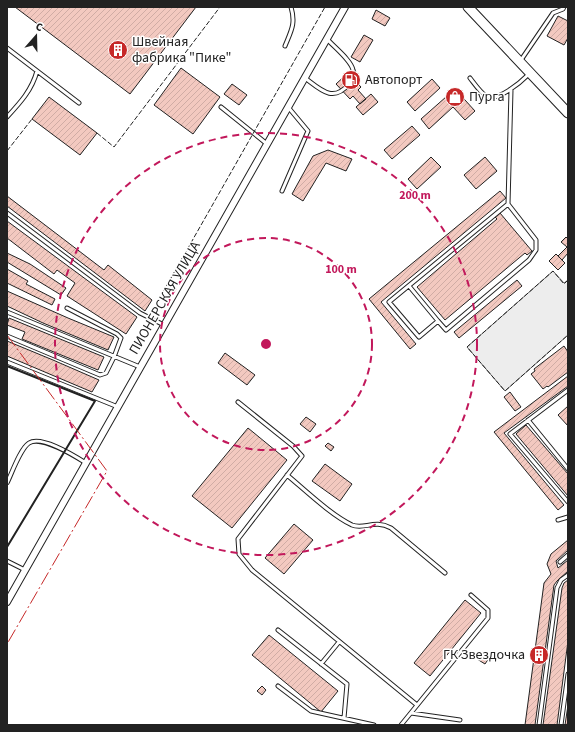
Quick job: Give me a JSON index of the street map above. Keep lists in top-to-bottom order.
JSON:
{
  "streets": {
    "street": ["ПИОНЕРСКАЯ УЛИЦА"]
  },
  "places": {
    "building": ["Швейная фабрика \"Пике\"", "ГК Звездочка"],
    "fuel station": ["Автопорт"],
    "shop": ["Пурга"]
  },
  "north": "top",
  "rings": ["200 m", "100 m"]
}
